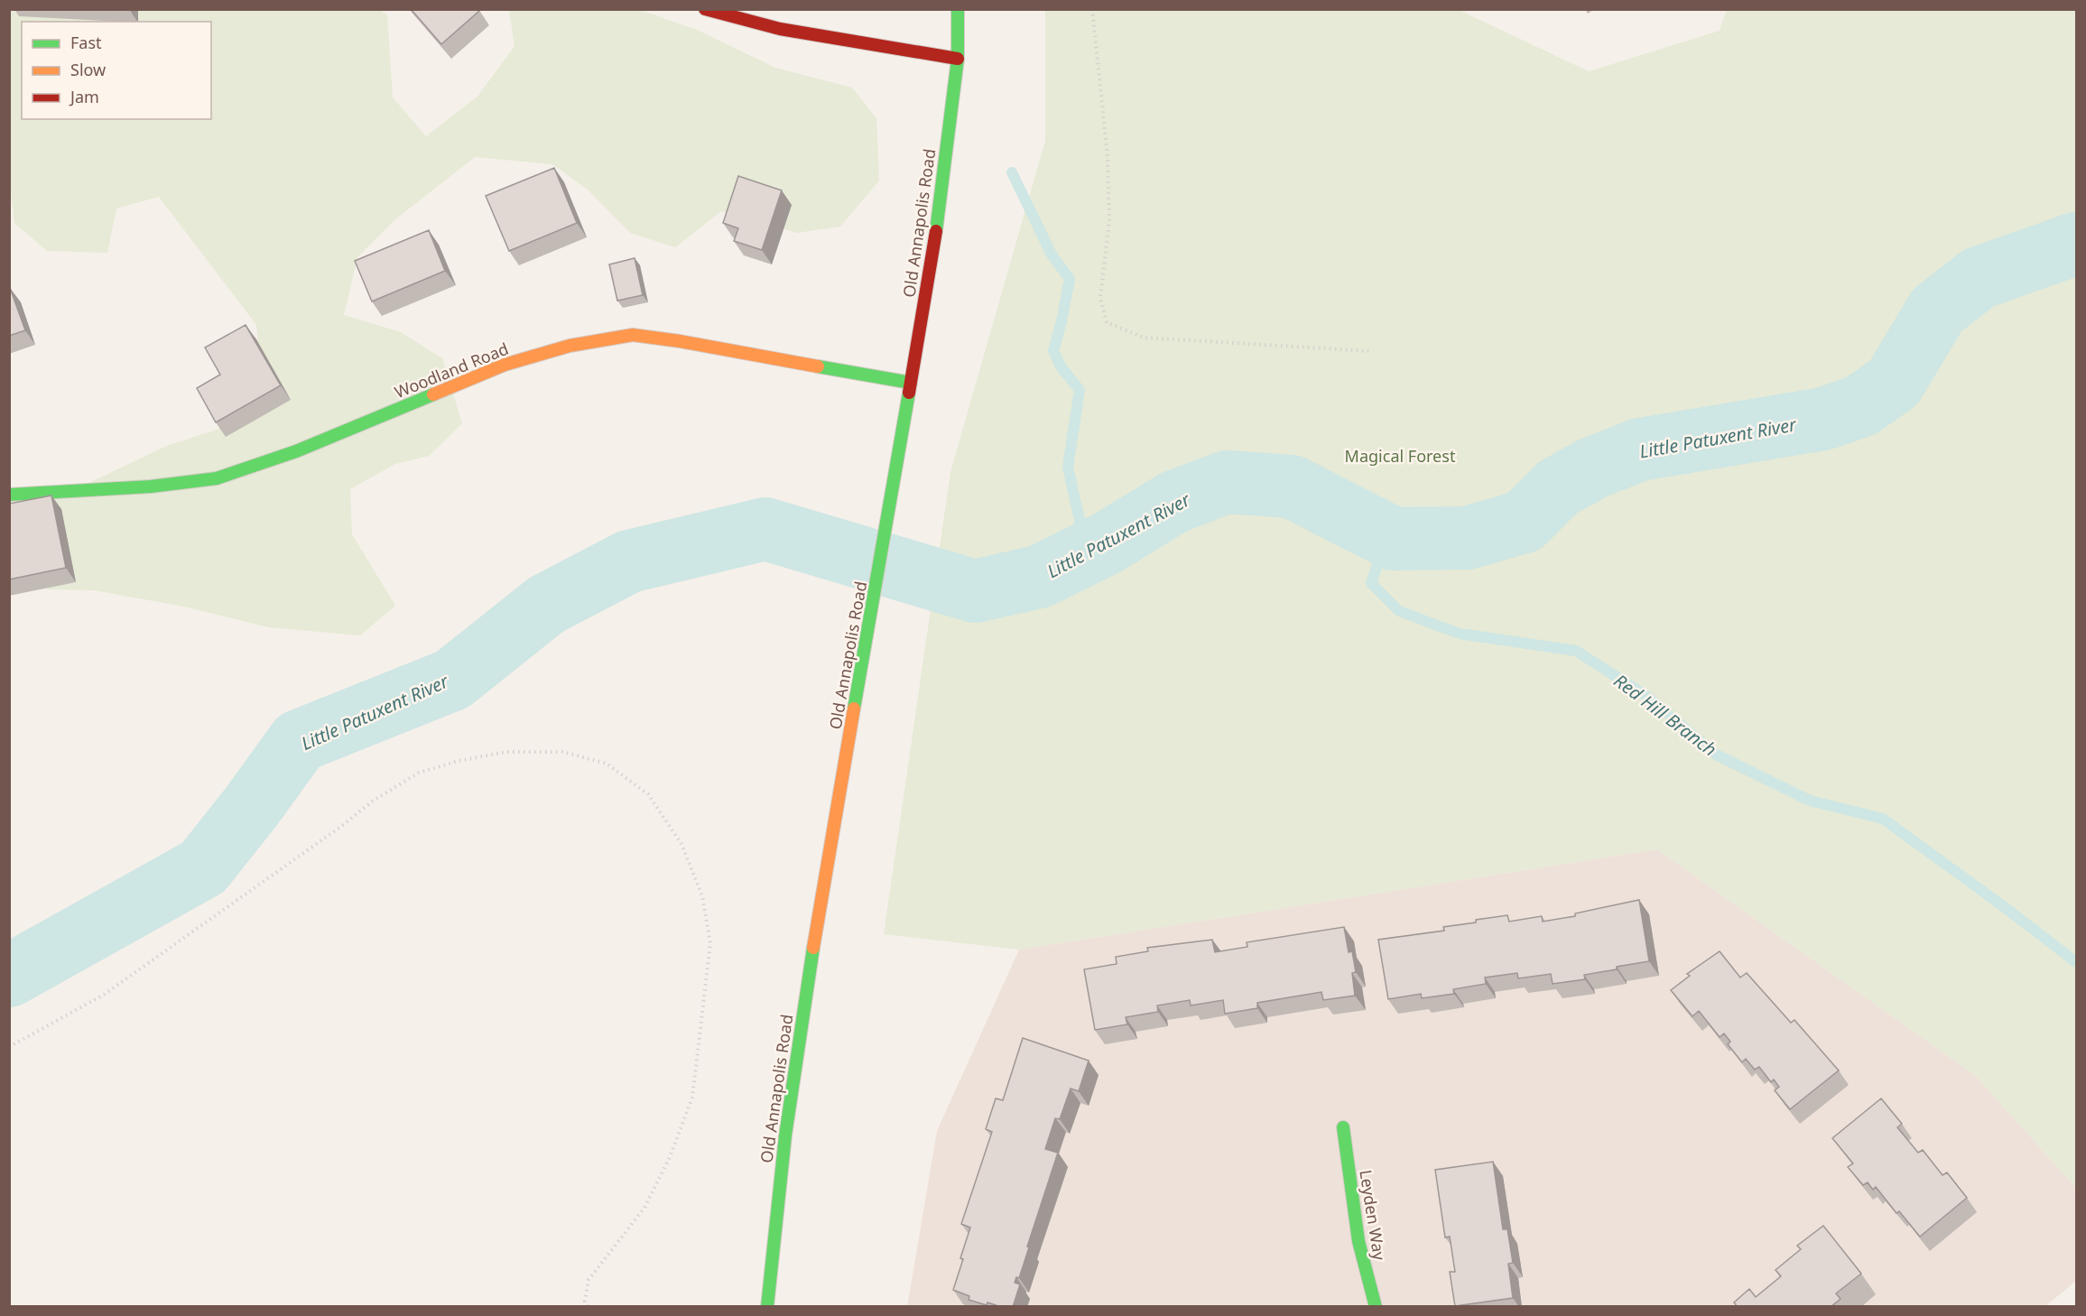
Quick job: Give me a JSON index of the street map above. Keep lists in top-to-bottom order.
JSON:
{
  "streets": {
    "street": ["Old Annapolis Road", "Woodland Road", "Leyden Way"]
  },
  "crossings": [
    ["Old Annapolis Road", "Woodland Road"]
  ],
  "water": ["Little Patuxent River", "Red Hill Branch"],
  "parks": ["Magical Forest"],
  "legend": ["Fast", "Slow", "Jam"]
}
